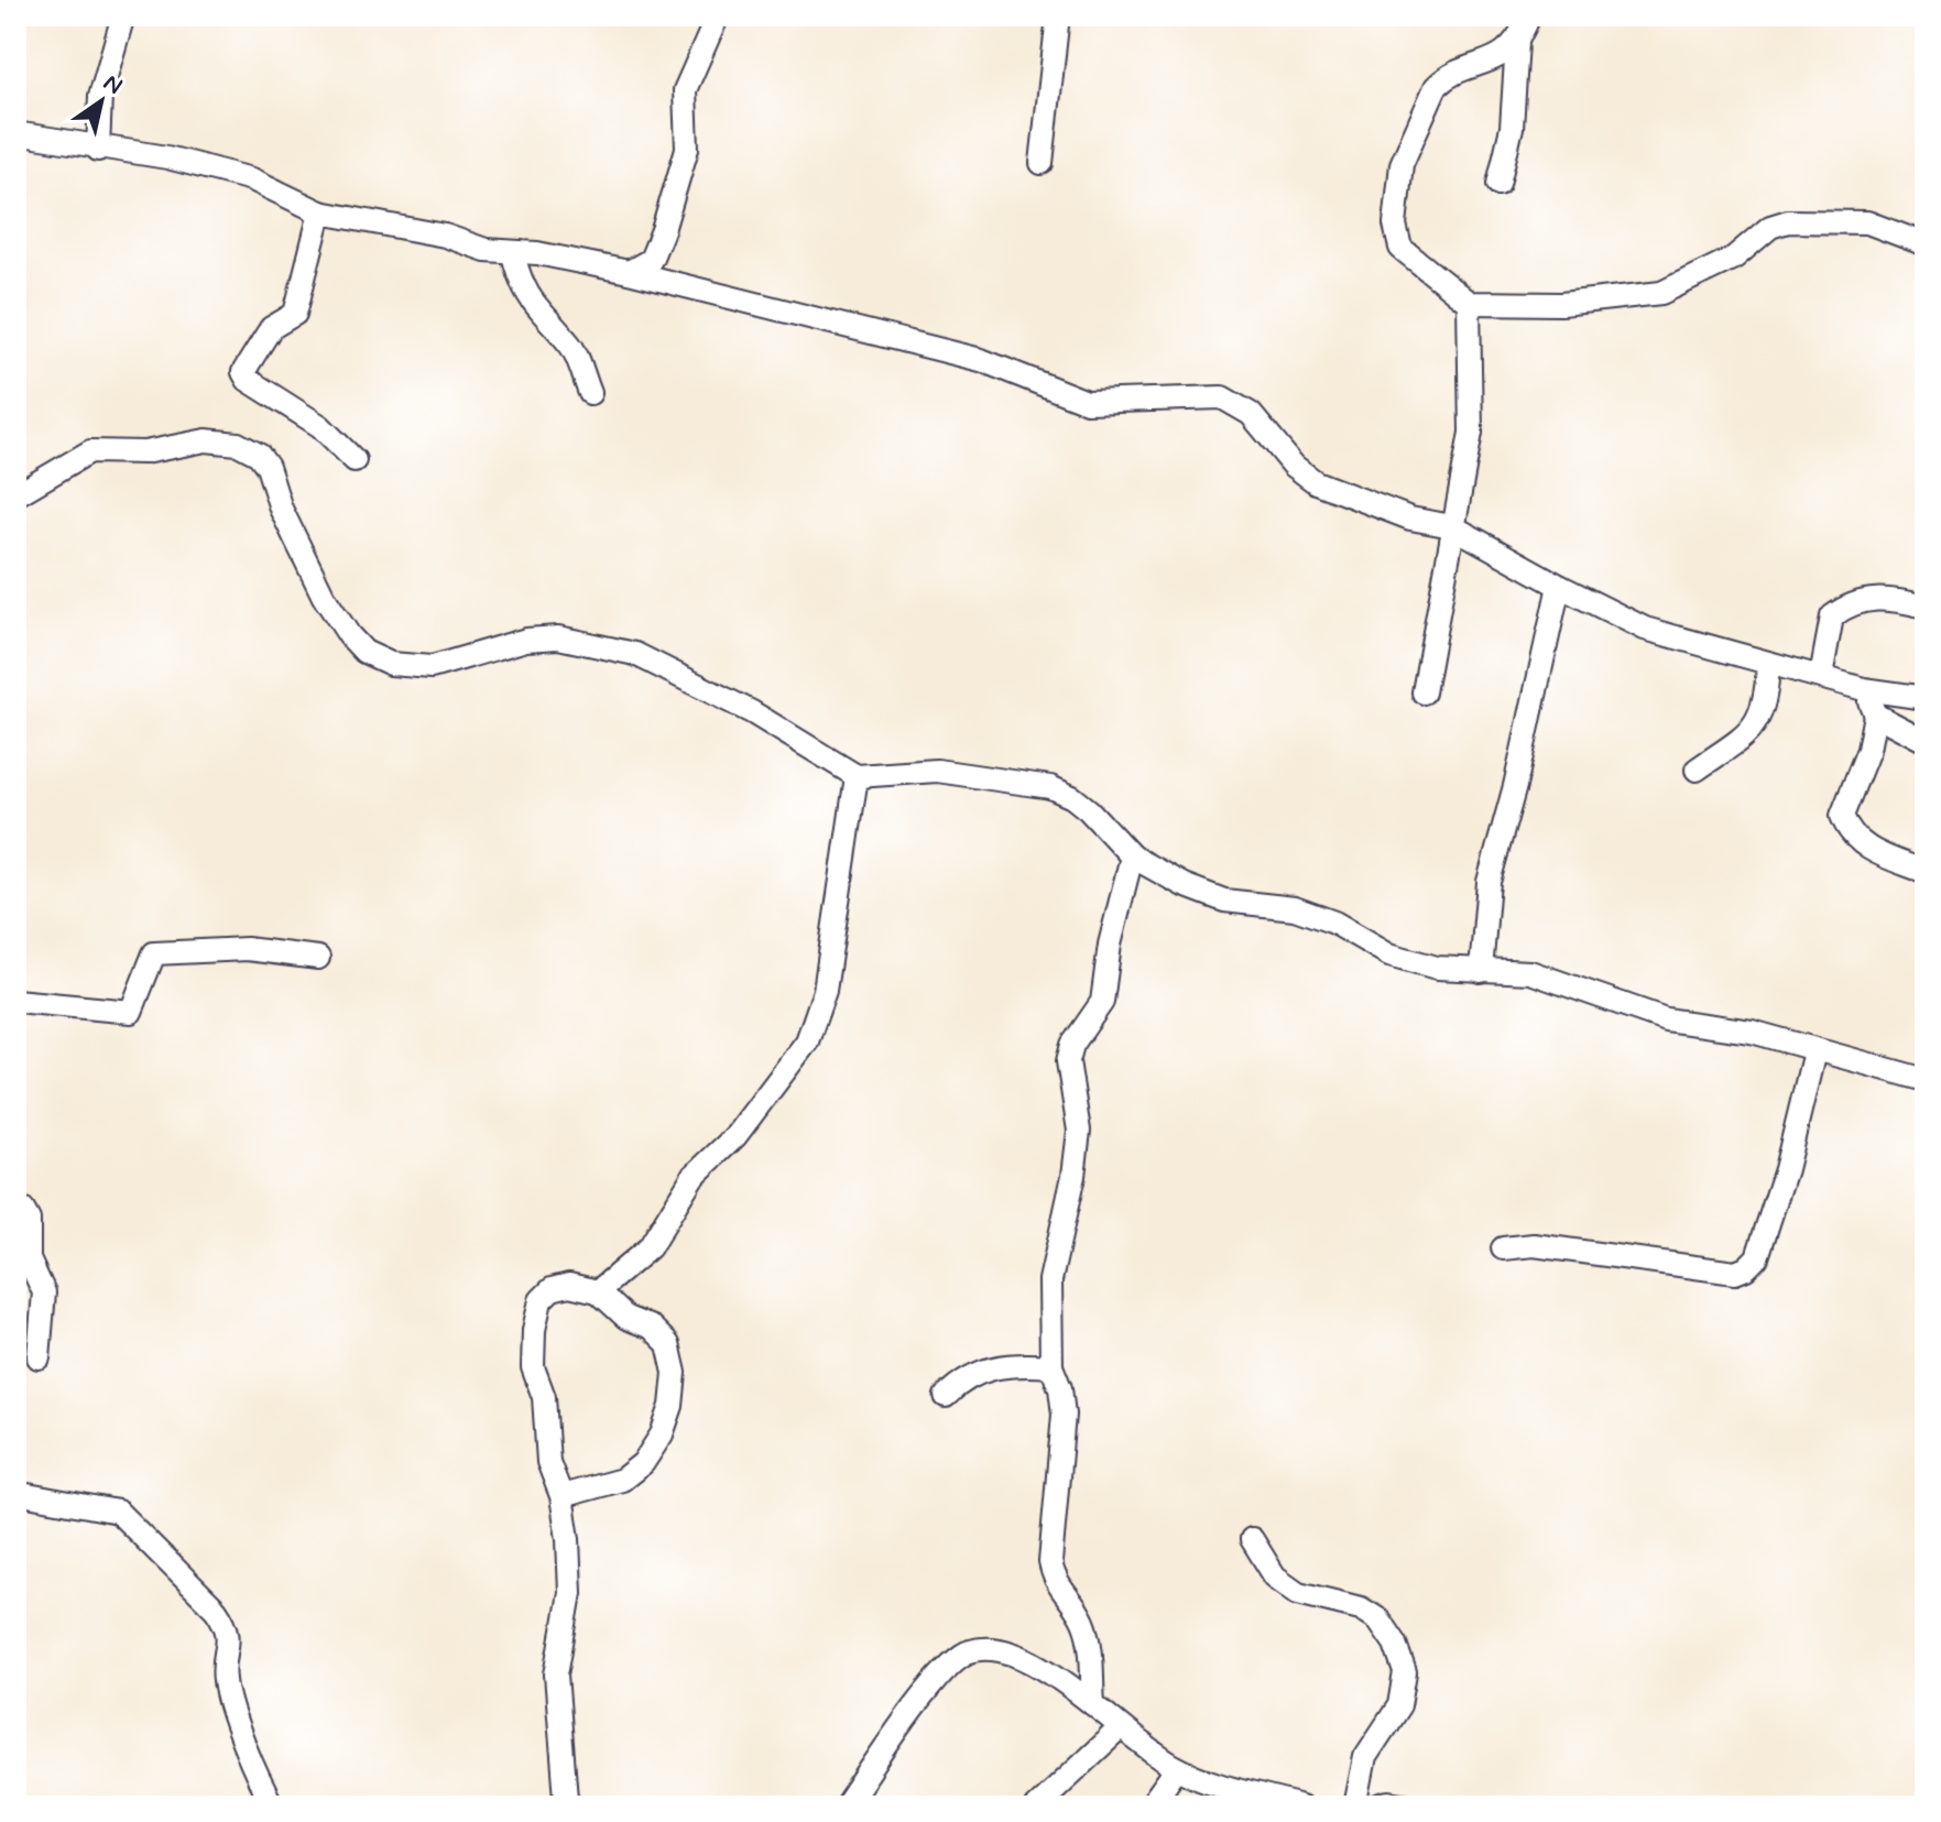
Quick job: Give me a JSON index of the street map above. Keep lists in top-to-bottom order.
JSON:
{
  "north": "top right"
}
